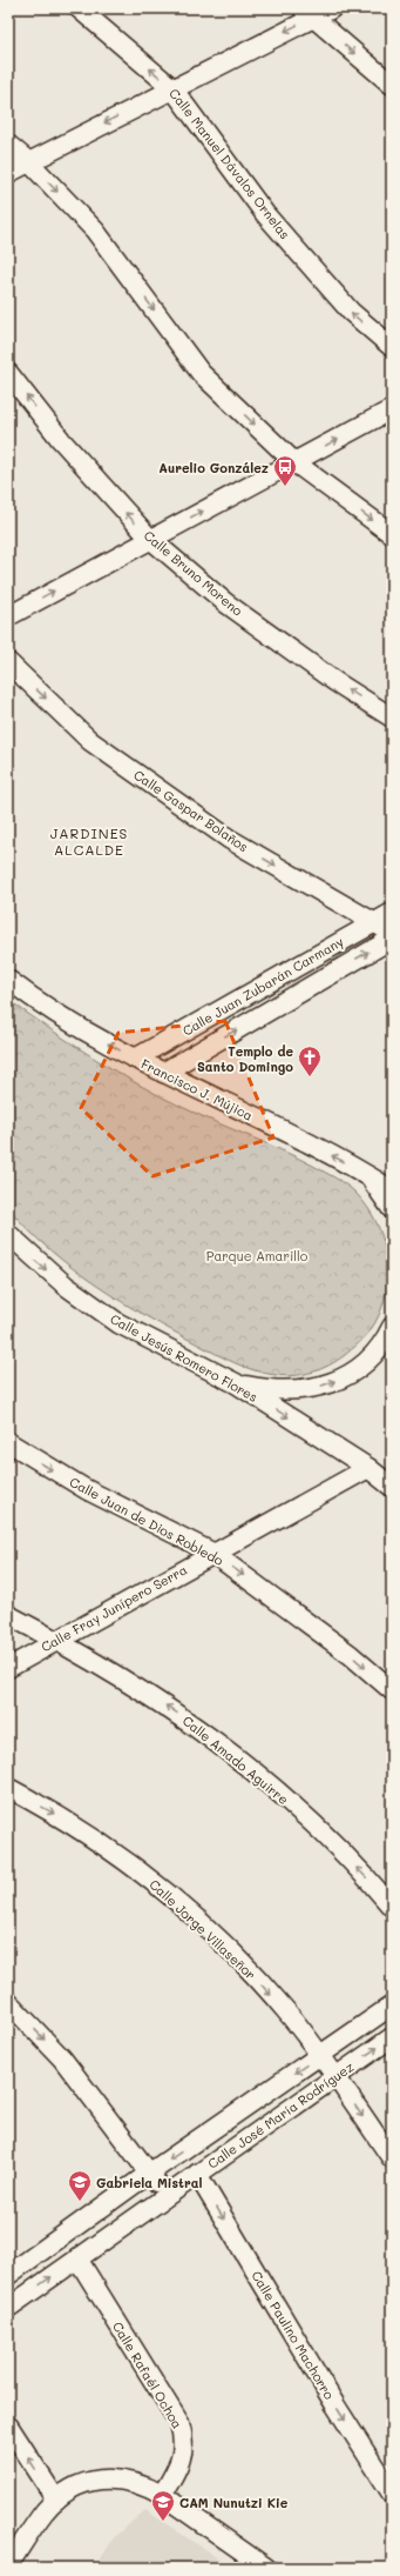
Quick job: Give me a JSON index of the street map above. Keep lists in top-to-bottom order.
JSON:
{
  "streets": {
    "street": [
      "Calle Manuel Dávalos Ornelas",
      "Calle Bruno Moreno",
      "Calle Gaspar Bolaños",
      "Calle Juan Zubarán Carmany",
      "Francisco J. Mújica",
      "Calle Jesús Romero Flores",
      "Calle Juan de Dios Robledo",
      "Calle Fray Junípero Serra",
      "Calle Amado Aguirre",
      "Calle Jorge Villaseñor",
      "Calle José María Rodríguez",
      "Calle Paulino Machorro",
      "Calle Rafaél Ochoa"
    ]
  },
  "crossings": [
    ["Calle Gaspar Bolaños", "Calle Juan Zubarán Carmany"],
    ["Calle Juan Zubarán Carmany", "Francisco J. Mújica"],
    ["Calle Jesús Romero Flores", "Calle Fray Junípero Serra"],
    ["Calle Juan de Dios Robledo", "Calle Fray Junípero Serra"],
    ["Calle Fray Junípero Serra", "Calle Amado Aguirre"],
    ["Calle Jorge Villaseñor", "Calle José María Rodríguez"],
    ["Calle José María Rodríguez", "Calle Paulino Machorro"],
    ["Calle José María Rodríguez", "Calle Rafaél Ochoa"]
  ],
  "one_way": [
    "Calle Gaspar Bolaños",
    "Francisco J. Mújica",
    "Calle Jesús Romero Flores",
    "Calle Juan de Dios Robledo",
    "Calle Amado Aguirre",
    "Calle Jorge Villaseñor",
    "Calle Paulino Machorro"
  ],
  "districts": ["JARDINES ALCALDE"],
  "parks": ["Parque Amarillo"],
  "places": {
    "bus stop": ["Aurelio González"],
    "church": ["Templo de Santo Domingo"],
    "school or university": ["Gabriela Mistral", "CAM Nunutzi Kie"]
  }
}
